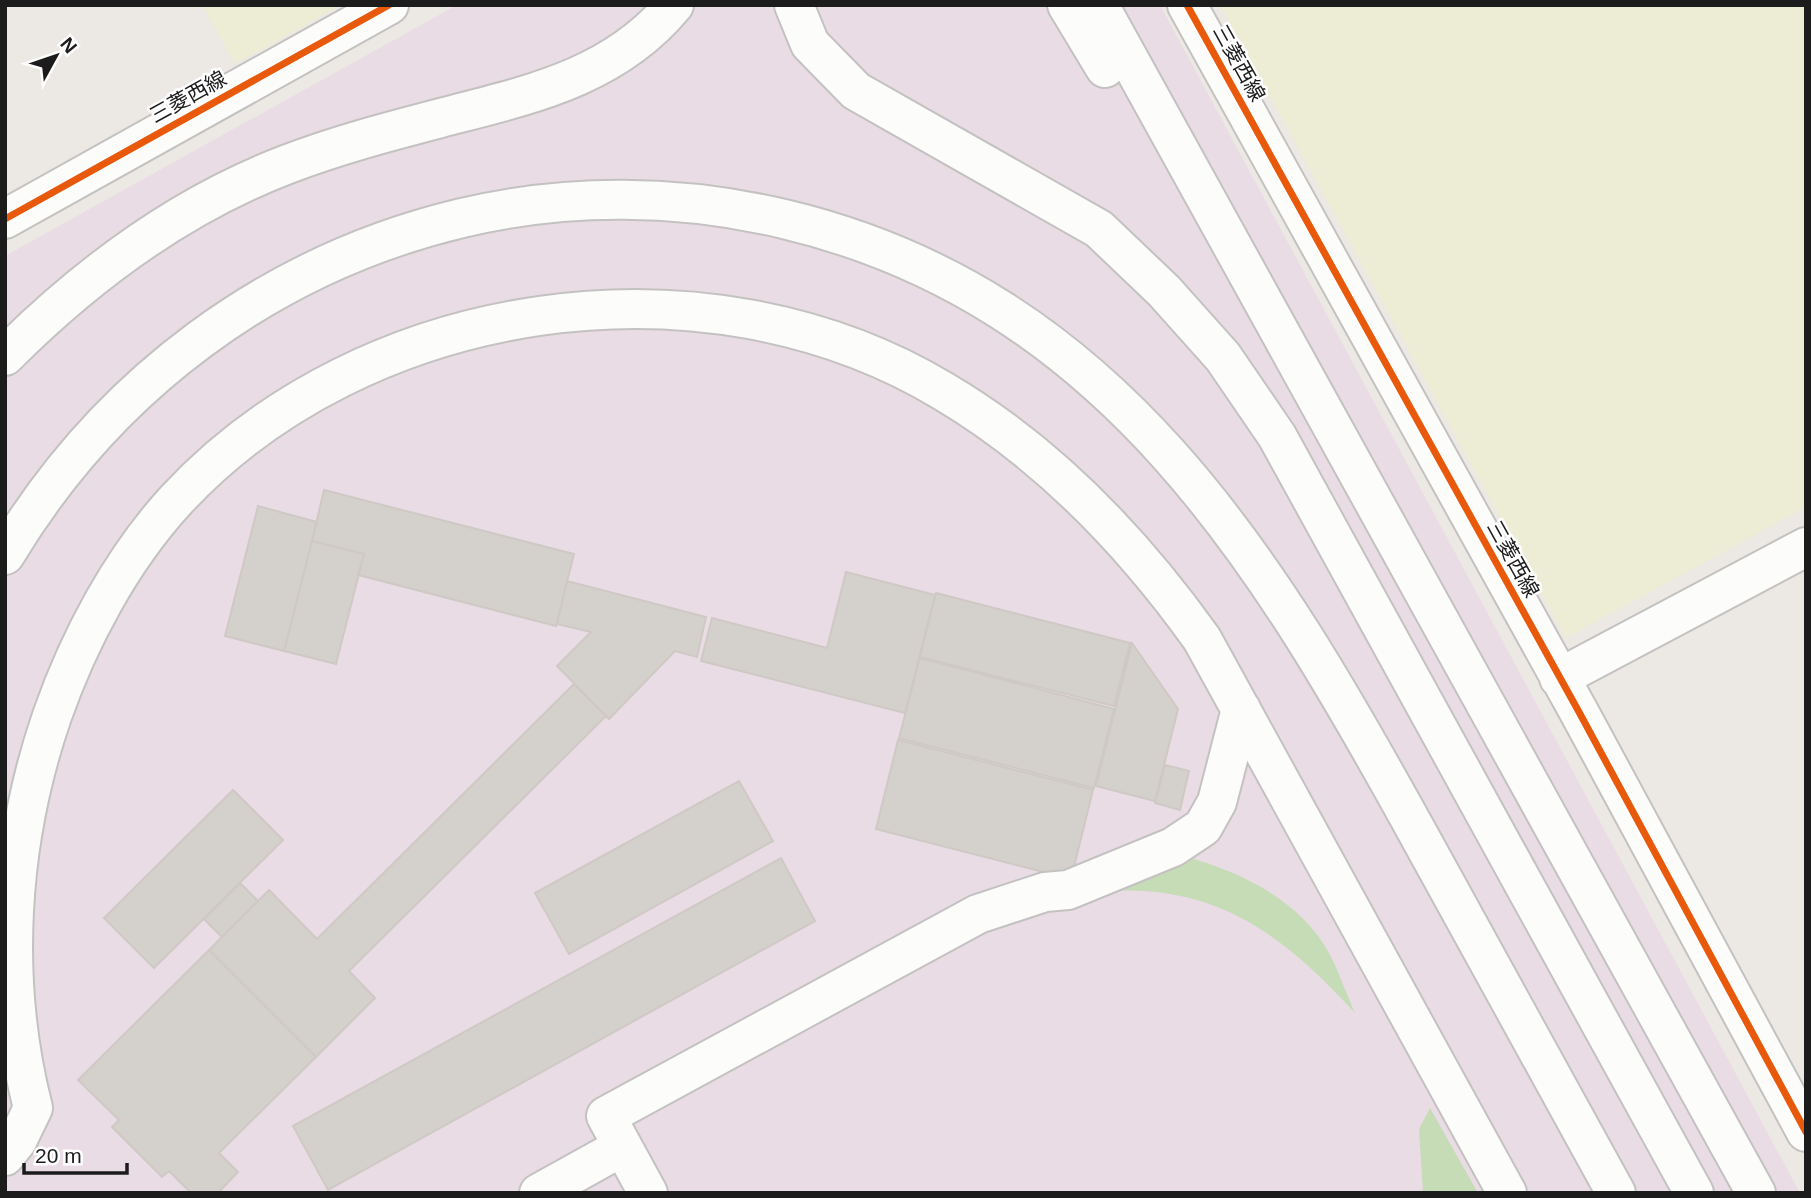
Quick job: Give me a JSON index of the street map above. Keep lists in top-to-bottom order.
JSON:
{
  "streets": {
    "street": ["三菱西線"]
  },
  "scale_bar": "20 m",
  "north": "top right"
}
